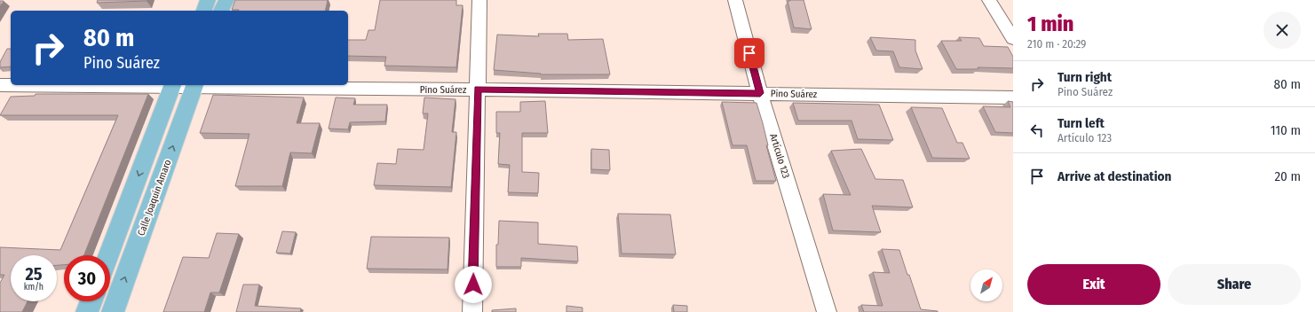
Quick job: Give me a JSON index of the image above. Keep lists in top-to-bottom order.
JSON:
{
  "streets": {
    "main road": ["Calle Joaquín Amaro"],
    "street": ["Pino Suárez", "Artículo 123"]
  },
  "crossings": [
    ["Pino Suárez", "Artículo 123"],
    ["Pino Suárez", "Calle Joaquín Amaro"]
  ],
  "north": "top right",
  "page": {
    "heading": ["1 min", "210 m · 20:29"],
    "turn": ["80 m", "Pino Suárez"],
    "list": [
      {
        "name": "Turn right",
        "note": "Pino Suárez",
        "value": "80 m"
      },
      {
        "name": "Turn left",
        "note": "Artículo 123",
        "value": "110 m"
      },
      {
        "name": "Arrive at destination",
        "value": "20 m"
      }
    ],
    "speed": "25 km/h",
    "limit": "30",
    "buttons": ["Exit", "Share"]
  }
}
